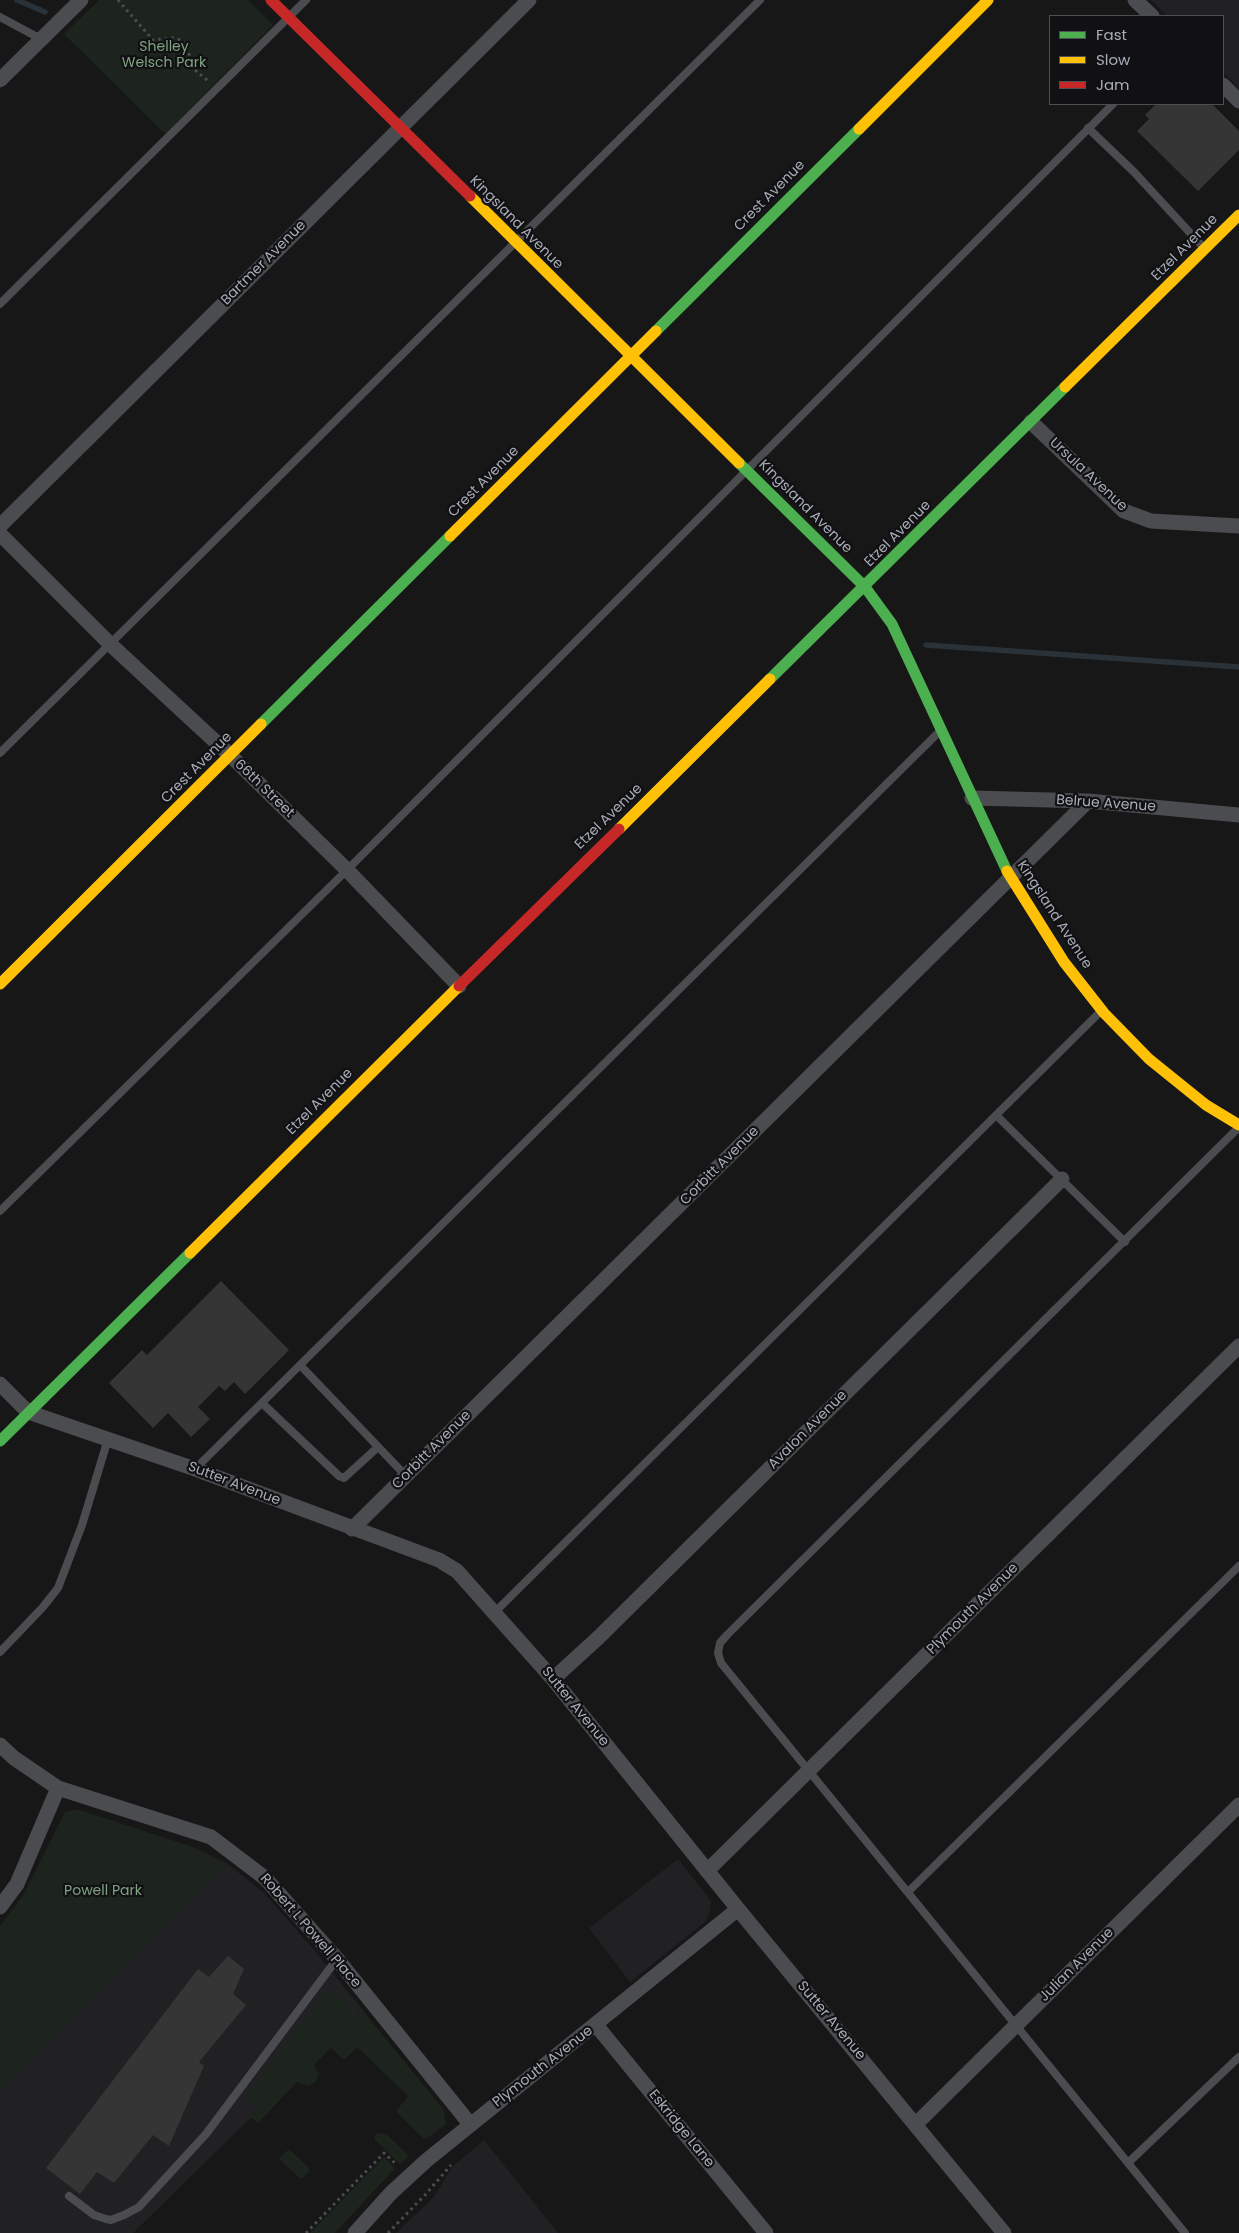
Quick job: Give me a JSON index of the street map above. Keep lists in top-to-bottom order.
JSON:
{
  "streets": {
    "street": [
      "Crest Avenue",
      "Kingsland Avenue",
      "Etzel Avenue",
      "Bartmer Avenue",
      "Ursula Avenue",
      "66th Street",
      "Belrue Avenue",
      "Corbitt Avenue",
      "Avalon Avenue",
      "Sutter Avenue",
      "Plymouth Avenue",
      "Robert L Powell Place",
      "Julian Avenue",
      "Eskridge Lane"
    ]
  },
  "crossings": [
    ["Crest Avenue", "Kingsland Avenue"],
    ["Crest Avenue", "66th Street"],
    ["Kingsland Avenue", "Etzel Avenue"],
    ["Kingsland Avenue", "Bartmer Avenue"],
    ["Kingsland Avenue", "Belrue Avenue"],
    ["Kingsland Avenue", "Corbitt Avenue"],
    ["Etzel Avenue", "Ursula Avenue"],
    ["Etzel Avenue", "66th Street"],
    ["Etzel Avenue", "Sutter Avenue"],
    ["Belrue Avenue", "Corbitt Avenue"],
    ["Corbitt Avenue", "Sutter Avenue"],
    ["Avalon Avenue", "Sutter Avenue"],
    ["Sutter Avenue", "Plymouth Avenue"],
    ["Sutter Avenue", "Julian Avenue"],
    ["Plymouth Avenue", "Robert L Powell Place"],
    ["Plymouth Avenue", "Eskridge Lane"]
  ],
  "parks": ["Shelley Welsch Park", "Powell Park"],
  "legend": ["Fast", "Slow", "Jam"]
}
